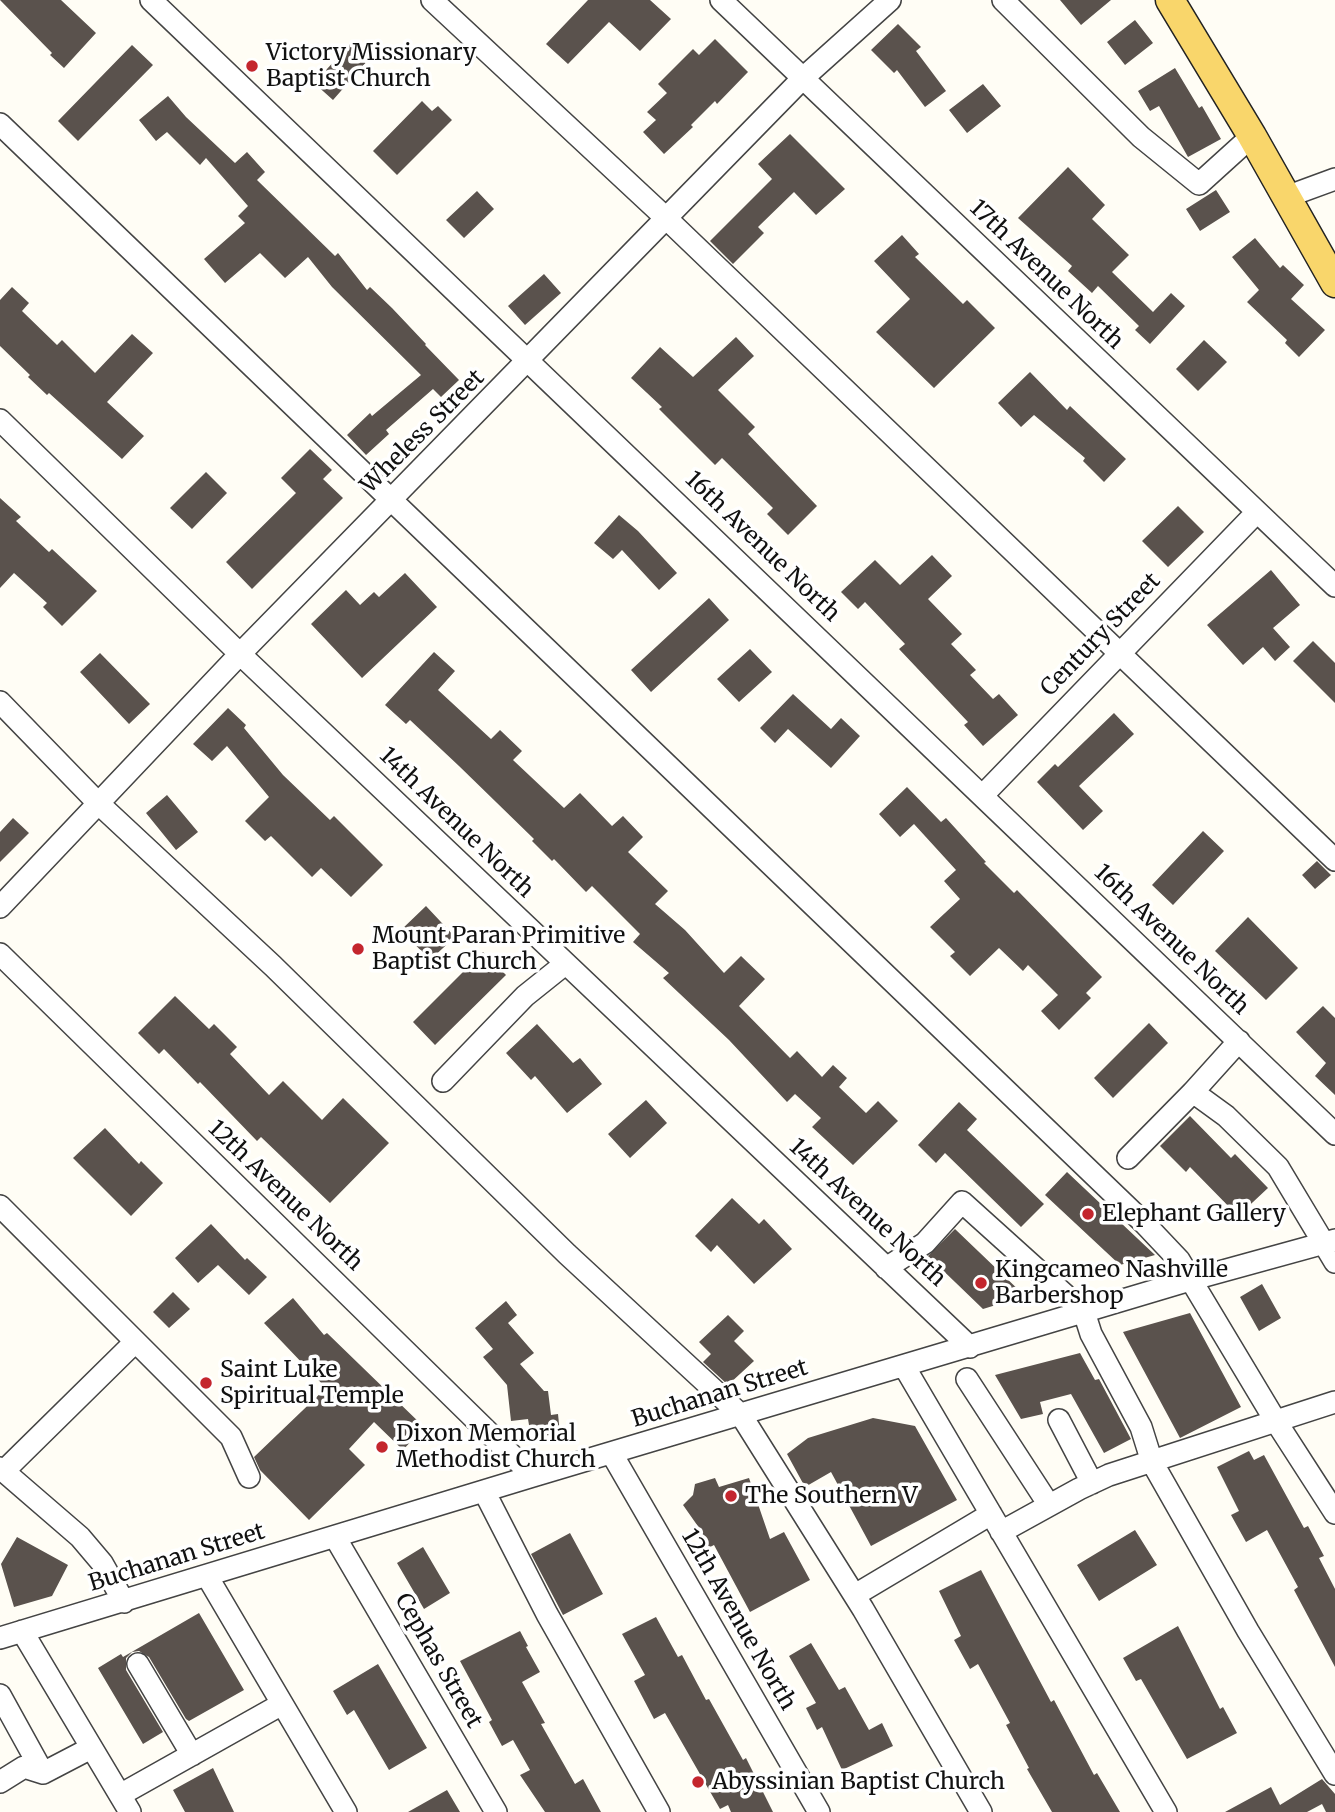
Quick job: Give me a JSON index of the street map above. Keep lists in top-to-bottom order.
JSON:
{
  "streets": {
    "street": [
      "17th Avenue North",
      "Wheless Street",
      "16th Avenue North",
      "Century Street",
      "14th Avenue North",
      "12th Avenue North",
      "Buchanan Street",
      "Cephas Street"
    ]
  },
  "crossings": [
    ["17th Avenue North", "Wheless Street"],
    ["17th Avenue North", "Century Street"],
    ["Wheless Street", "16th Avenue North"],
    ["Wheless Street", "14th Avenue North"],
    ["16th Avenue North", "Century Street"],
    ["14th Avenue North", "Buchanan Street"],
    ["12th Avenue North", "Buchanan Street"],
    ["Buchanan Street", "Cephas Street"]
  ],
  "places": [
    "Victory Missionary Baptist Church",
    "Mount Paran Primitive Baptist Church",
    "Elephant Gallery",
    "Kingcameo Nashville Barbershop",
    "Saint Luke Spiritual Temple",
    "Dixon Memorial Methodist Church",
    "The Southern V",
    "Abyssinian Baptist Church"
  ]
}
